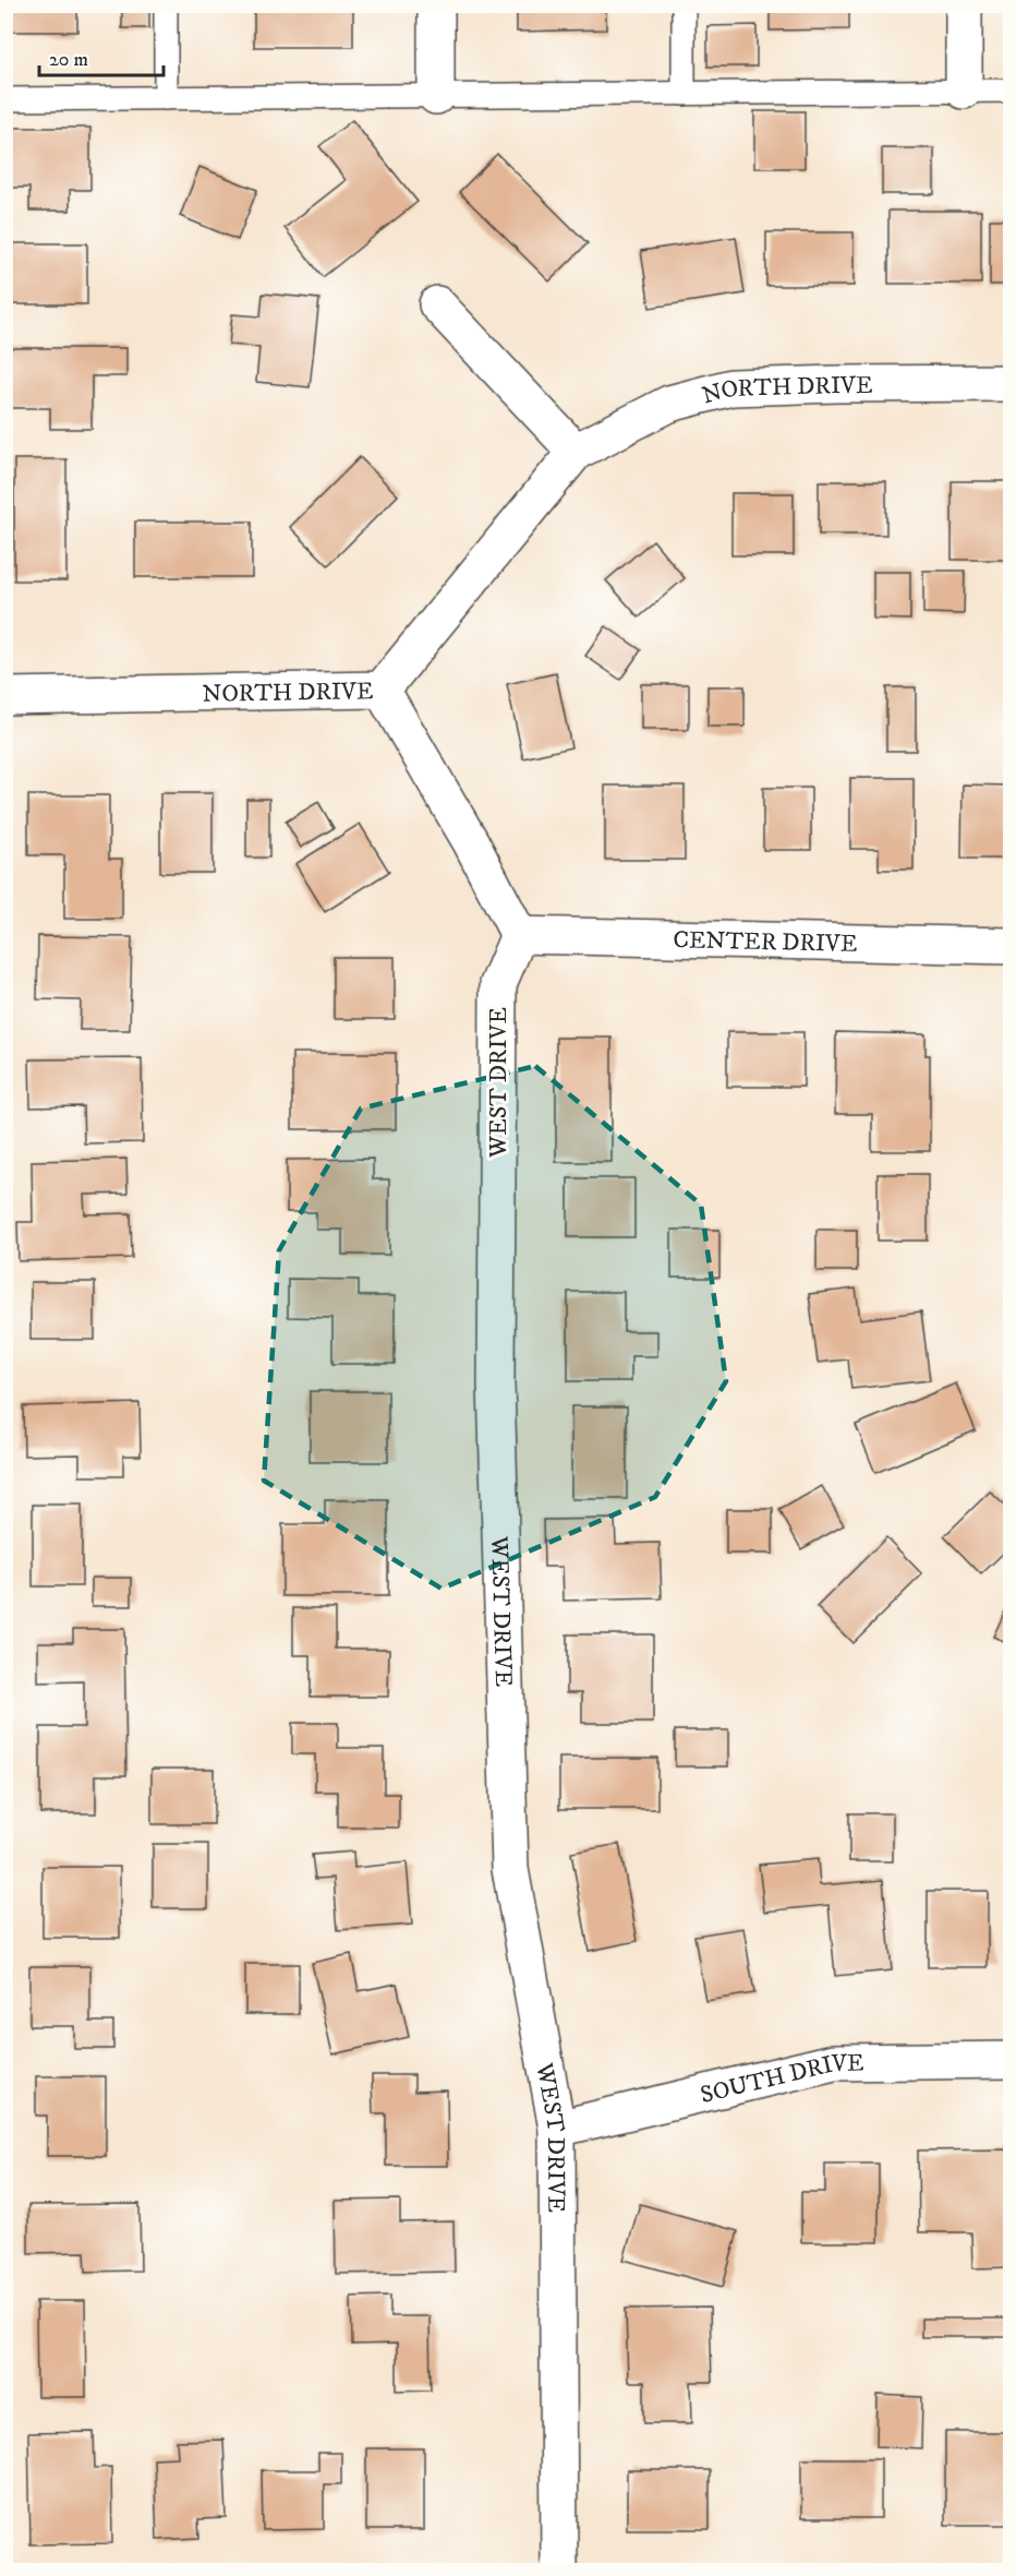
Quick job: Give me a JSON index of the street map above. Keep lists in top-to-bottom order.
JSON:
{
  "streets": {
    "street": [
      "NORTH DRIVE",
      "CENTER DRIVE",
      "WEST DRIVE",
      "SOUTH DRIVE"
    ]
  },
  "crossings": [
    ["CENTER DRIVE", "WEST DRIVE"],
    ["WEST DRIVE", "SOUTH DRIVE"]
  ],
  "scale_bar": "20 m"
}
